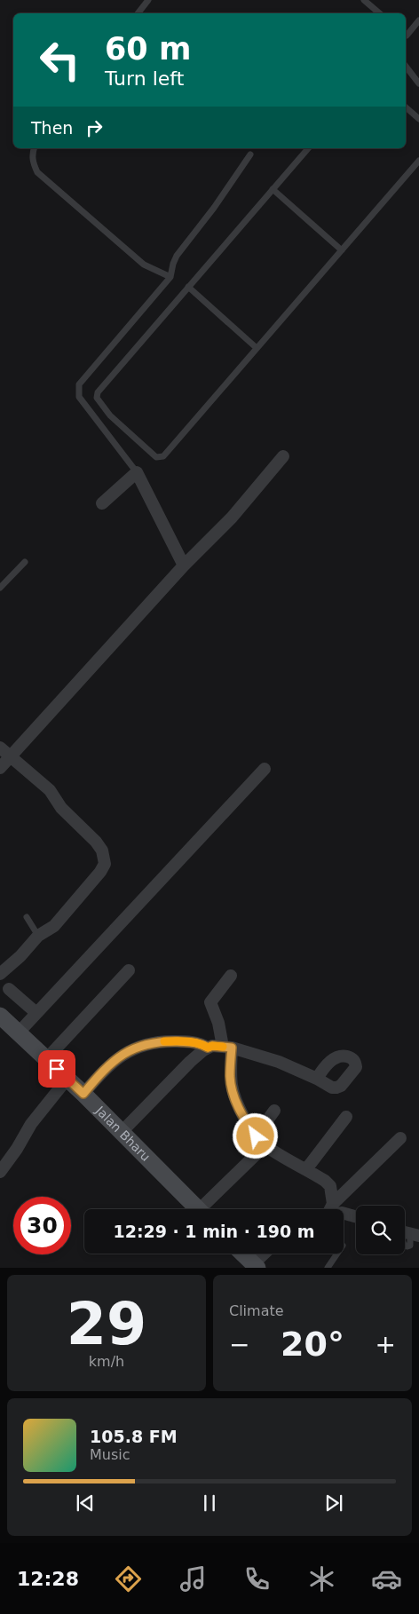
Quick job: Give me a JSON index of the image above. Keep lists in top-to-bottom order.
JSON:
{
  "streets": {
    "main road": ["Jalan Bharu"]
  },
  "page": {
    "turn": ["60 m", "Turn left"],
    "then": "Then",
    "limit": "30",
    "trip": "12:29 · 1 min · 190 m",
    "tile": [
      ["29", "km/h"],
      "Climate"
    ],
    "heat": ["−", "20°", "+"],
    "song": ["105.8 FM", "Music"],
    "tabs": "12:28"
  }
}
